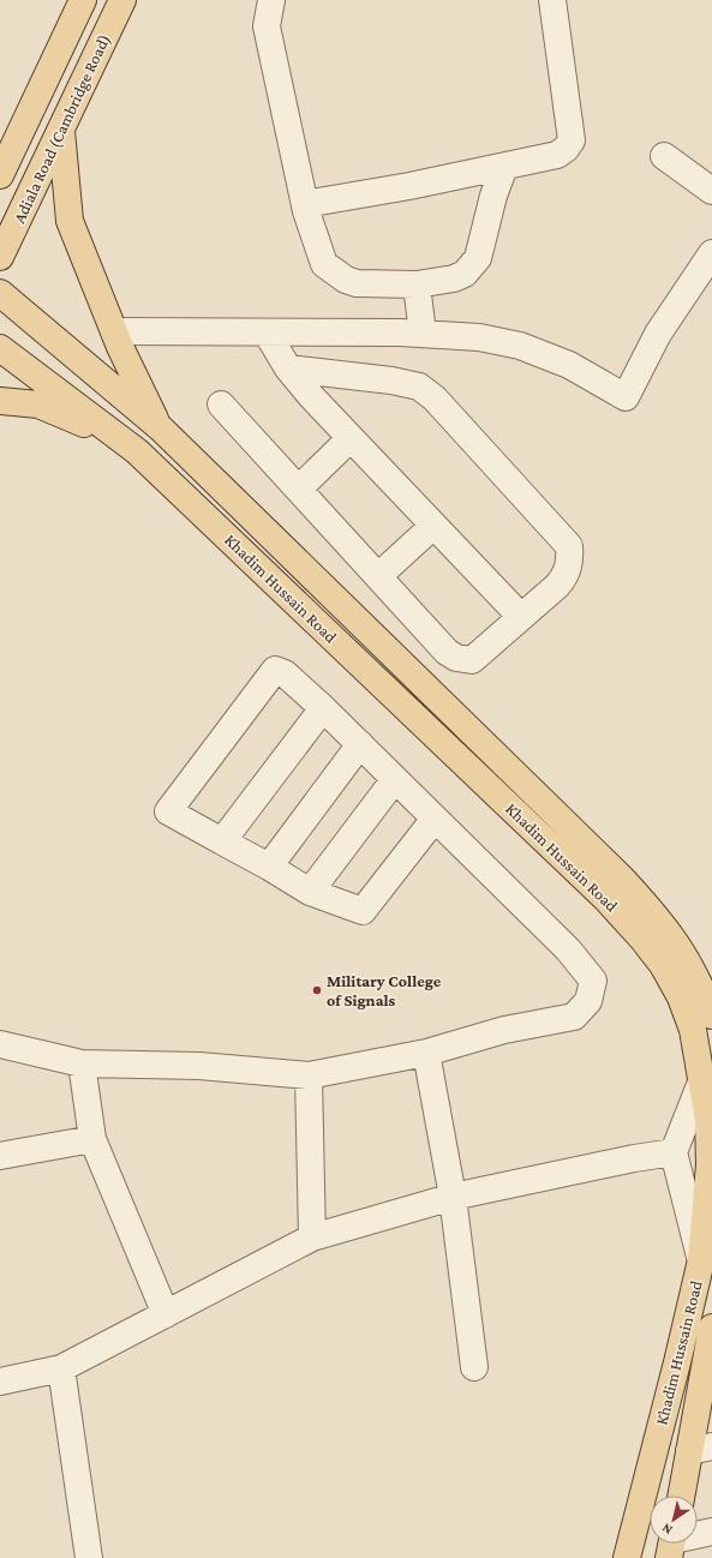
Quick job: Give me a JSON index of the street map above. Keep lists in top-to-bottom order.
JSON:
{
  "streets": {
    "main road": ["Adiala Road (Cambridge Road)", "Khadim Hussain Road"]
  },
  "places": ["Military College of Signals"],
  "north": "bottom left"
}
